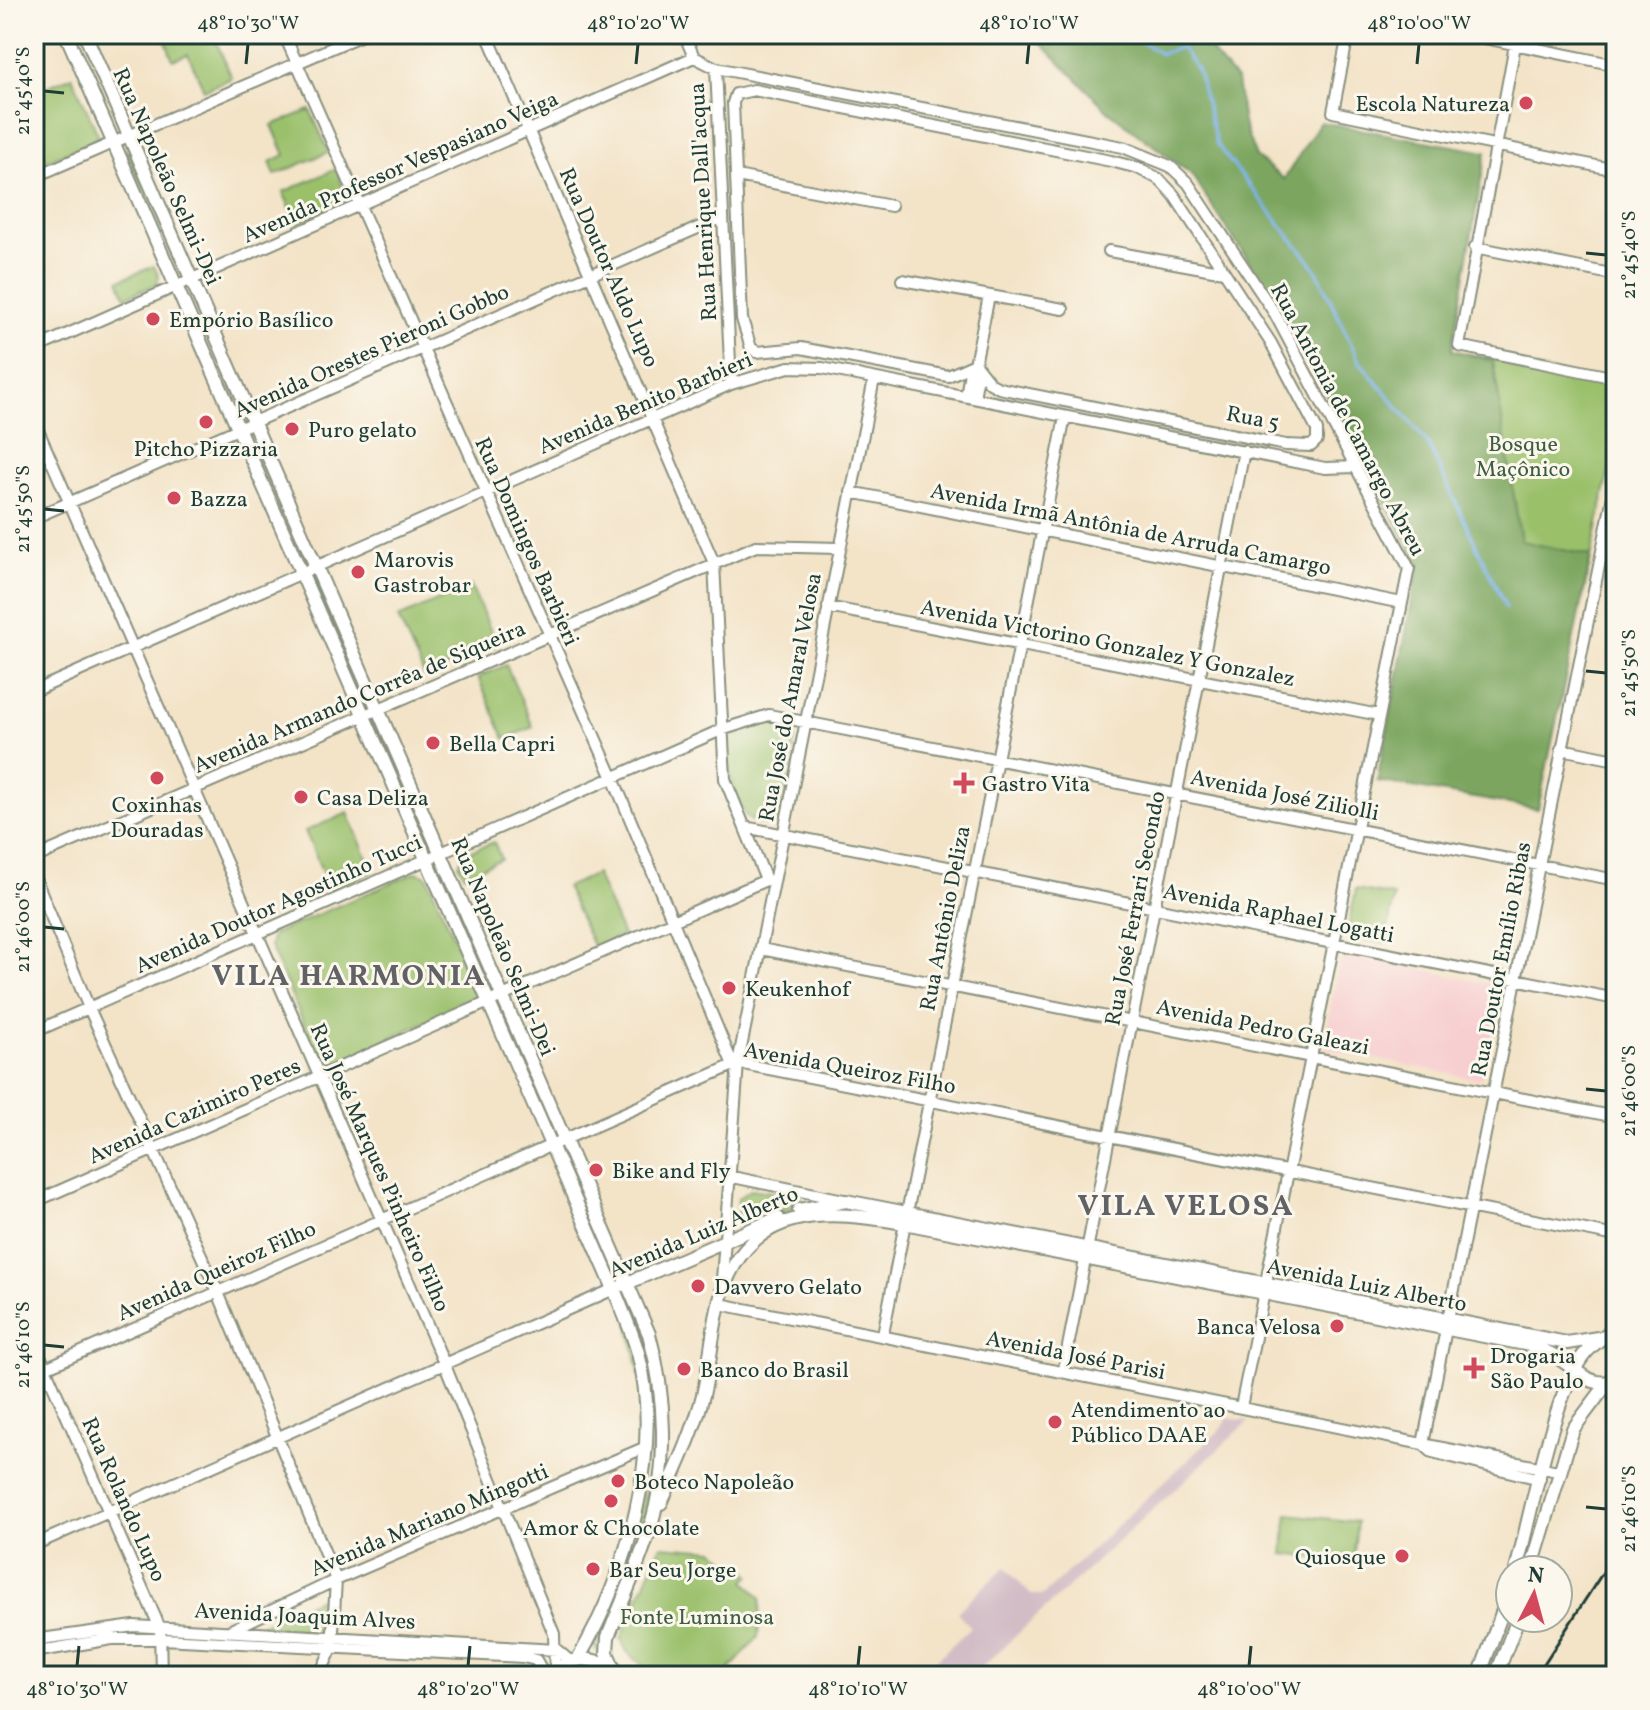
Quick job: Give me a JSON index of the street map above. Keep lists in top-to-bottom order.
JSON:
{
  "streets": {
    "main road": ["Rua Napoleão Selmi-Dei", "Rua José do Amaral Velosa", "Avenida Luiz Alberto"],
    "street": [
      "Avenida Professor Vespasiano Veiga",
      "Rua Henrique Dall'acqua",
      "Rua Doutor Aldo Lupo",
      "Avenida Orestes Pieroni Gobbo",
      "Avenida Benito Barbieri",
      "Rua 5",
      "Rua Antonia de Camargo Abreu",
      "Avenida Irmã Antônia de Arruda Camargo",
      "Rua Domingos Barbieri",
      "Avenida Victorino Gonzalez Y Gonzalez",
      "Avenida Armando Corrêa de Siqueira",
      "Avenida José Ziliolli",
      "Avenida Doutor Agostinho Tucci",
      "Rua José Ferrari Secondo",
      "Avenida Raphael Logatti",
      "Rua Antônio Deliza",
      "Rua Doutor Emílio Ribas",
      "Avenida Pedro Galeazi",
      "Avenida Queiroz Filho",
      "Avenida Cazimiro Peres",
      "Rua José Marques Pinheiro Filho",
      "Avenida José Parisi",
      "Rua Rolando Lupo",
      "Avenida Mariano Mingotti",
      "Avenida Joaquim Alves"
    ]
  },
  "crossings": [
    ["Avenida Professor Vespasiano Veiga", "Rua Napoleão Selmi-Dei"],
    ["Avenida Professor Vespasiano Veiga", "Rua Henrique Dall'acqua"],
    ["Avenida Professor Vespasiano Veiga", "Rua Doutor Aldo Lupo"],
    ["Avenida Professor Vespasiano Veiga", "Rua Domingos Barbieri"],
    ["Rua Napoleão Selmi-Dei", "Avenida Orestes Pieroni Gobbo"],
    ["Rua Napoleão Selmi-Dei", "Avenida Benito Barbieri"],
    ["Rua Napoleão Selmi-Dei", "Avenida Armando Corrêa de Siqueira"],
    ["Rua Napoleão Selmi-Dei", "Rua José do Amaral Velosa"],
    ["Rua Napoleão Selmi-Dei", "Avenida Doutor Agostinho Tucci"],
    ["Rua Napoleão Selmi-Dei", "Avenida Queiroz Filho"],
    ["Rua Napoleão Selmi-Dei", "Avenida Cazimiro Peres"],
    ["Rua Napoleão Selmi-Dei", "Avenida Luiz Alberto"],
    ["Rua Napoleão Selmi-Dei", "Avenida Mariano Mingotti"],
    ["Rua Henrique Dall'acqua", "Avenida Orestes Pieroni Gobbo"],
    ["Rua Henrique Dall'acqua", "Avenida Benito Barbieri"],
    ["Rua Henrique Dall'acqua", "Rua Antonia de Camargo Abreu"],
    ["Rua Doutor Aldo Lupo", "Avenida Orestes Pieroni Gobbo"],
    ["Rua Doutor Aldo Lupo", "Avenida Benito Barbieri"],
    ["Rua Doutor Aldo Lupo", "Avenida Armando Corrêa de Siqueira"],
    ["Rua Doutor Aldo Lupo", "Rua José do Amaral Velosa"],
    ["Rua Doutor Aldo Lupo", "Avenida Doutor Agostinho Tucci"],
    ["Rua Doutor Aldo Lupo", "Avenida Raphael Logatti"],
    ["Rua Doutor Aldo Lupo", "Avenida Cazimiro Peres"],
    ["Avenida Orestes Pieroni Gobbo", "Rua Domingos Barbieri"],
    ["Avenida Orestes Pieroni Gobbo", "Rua José Marques Pinheiro Filho"],
    ["Avenida Benito Barbieri", "Rua Antonia de Camargo Abreu"],
    ["Avenida Benito Barbieri", "Rua Domingos Barbieri"],
    ["Avenida Benito Barbieri", "Rua José do Amaral Velosa"],
    ["Avenida Benito Barbieri", "Rua José Ferrari Secondo"],
    ["Avenida Benito Barbieri", "Rua Antônio Deliza"],
    ["Avenida Benito Barbieri", "Rua José Marques Pinheiro Filho"],
    ["Rua Antonia de Camargo Abreu", "Avenida Irmã Antônia de Arruda Camargo"],
    ["Rua Antonia de Camargo Abreu", "Avenida Victorino Gonzalez Y Gonzalez"],
    ["Rua Antonia de Camargo Abreu", "Avenida José Ziliolli"],
    ["Rua Antonia de Camargo Abreu", "Avenida Raphael Logatti"],
    ["Rua Antonia de Camargo Abreu", "Avenida Pedro Galeazi"],
    ["Rua Antonia de Camargo Abreu", "Avenida Queiroz Filho"],
    ["Rua Antonia de Camargo Abreu", "Avenida Luiz Alberto"],
    ["Rua Antonia de Camargo Abreu", "Avenida José Parisi"],
    ["Avenida Irmã Antônia de Arruda Camargo", "Rua José do Amaral Velosa"],
    ["Avenida Irmã Antônia de Arruda Camargo", "Rua José Ferrari Secondo"],
    ["Avenida Irmã Antônia de Arruda Camargo", "Rua Antônio Deliza"],
    ["Rua Domingos Barbieri", "Avenida Armando Corrêa de Siqueira"],
    ["Rua Domingos Barbieri", "Rua José do Amaral Velosa"],
    ["Rua Domingos Barbieri", "Avenida Doutor Agostinho Tucci"],
    ["Rua Domingos Barbieri", "Avenida Queiroz Filho"],
    ["Rua Domingos Barbieri", "Avenida Cazimiro Peres"],
    ["Avenida Victorino Gonzalez Y Gonzalez", "Rua José do Amaral Velosa"],
    ["Avenida Victorino Gonzalez Y Gonzalez", "Rua José Ferrari Secondo"],
    ["Avenida Victorino Gonzalez Y Gonzalez", "Rua Antônio Deliza"],
    ["Avenida Armando Corrêa de Siqueira", "Rua José do Amaral Velosa"],
    ["Avenida Armando Corrêa de Siqueira", "Rua José Marques Pinheiro Filho"],
    ["Rua José do Amaral Velosa", "Avenida José Ziliolli"],
    ["Rua José do Amaral Velosa", "Avenida Doutor Agostinho Tucci"],
    ["Rua José do Amaral Velosa", "Avenida Raphael Logatti"],
    ["Rua José do Amaral Velosa", "Avenida Pedro Galeazi"],
    ["Rua José do Amaral Velosa", "Avenida Queiroz Filho"],
    ["Rua José do Amaral Velosa", "Avenida Cazimiro Peres"],
    ["Rua José do Amaral Velosa", "Avenida Luiz Alberto"],
    ["Rua José do Amaral Velosa", "Avenida José Parisi"],
    ["Avenida José Ziliolli", "Avenida Doutor Agostinho Tucci"],
    ["Avenida José Ziliolli", "Rua José Ferrari Secondo"],
    ["Avenida José Ziliolli", "Rua Antônio Deliza"],
    ["Avenida José Ziliolli", "Rua Doutor Emílio Ribas"],
    ["Avenida Doutor Agostinho Tucci", "Rua José Marques Pinheiro Filho"],
    ["Rua José Ferrari Secondo", "Avenida Raphael Logatti"],
    ["Rua José Ferrari Secondo", "Avenida Pedro Galeazi"],
    ["Rua José Ferrari Secondo", "Avenida Queiroz Filho"],
    ["Rua José Ferrari Secondo", "Avenida Luiz Alberto"],
    ["Rua José Ferrari Secondo", "Avenida José Parisi"],
    ["Avenida Raphael Logatti", "Rua Antônio Deliza"],
    ["Avenida Raphael Logatti", "Rua Doutor Emílio Ribas"],
    ["Rua Antônio Deliza", "Avenida Pedro Galeazi"],
    ["Rua Antônio Deliza", "Avenida Queiroz Filho"],
    ["Rua Antônio Deliza", "Avenida Luiz Alberto"],
    ["Rua Antônio Deliza", "Avenida José Parisi"],
    ["Rua Doutor Emílio Ribas", "Avenida Pedro Galeazi"],
    ["Rua Doutor Emílio Ribas", "Avenida Queiroz Filho"],
    ["Rua Doutor Emílio Ribas", "Avenida Luiz Alberto"],
    ["Rua Doutor Emílio Ribas", "Avenida José Parisi"],
    ["Avenida Queiroz Filho", "Rua José Marques Pinheiro Filho"],
    ["Avenida Queiroz Filho", "Rua Rolando Lupo"],
    ["Avenida Cazimiro Peres", "Rua José Marques Pinheiro Filho"],
    ["Rua José Marques Pinheiro Filho", "Avenida Luiz Alberto"],
    ["Rua José Marques Pinheiro Filho", "Avenida Mariano Mingotti"],
    ["Rua José Marques Pinheiro Filho", "Avenida Joaquim Alves"],
    ["Avenida Luiz Alberto", "Rua Rolando Lupo"],
    ["Rua Rolando Lupo", "Avenida Joaquim Alves"],
    ["Avenida Mariano Mingotti", "Avenida Joaquim Alves"]
  ],
  "districts": ["VILA HARMONIA", "VILA VELOSA"],
  "parks": ["Bosque Maçônico", "Fonte Luminosa"],
  "places": {
    "other": [
      "Escola Natureza",
      "Empório Basílico",
      "Pitcho Pizzaria",
      "Puro gelato",
      "Bazza",
      "Marovis Gastrobar",
      "Bella Capri",
      "Coxinhas Douradas",
      "Casa Deliza",
      "Keukenhof",
      "Bike and Fly",
      "Davvero Gelato",
      "Banca Velosa",
      "Banco do Brasil",
      "Atendimento ao Público DAAE",
      "Boteco Napoleão",
      "Amor & Chocolate",
      "Quiosque",
      "Bar Seu Jorge"
    ],
    "health": ["Gastro Vita", "Drogaria São Paulo"]
  },
  "north": "top",
  "coordinates": [
    "48°10'30\"W",
    "48°10'20\"W",
    "48°10'10\"W",
    "48°10'00\"W",
    "21°45'40\"S",
    "21°45'50\"S",
    "21°46'00\"S",
    "21°46'10\"S"
  ]
}
